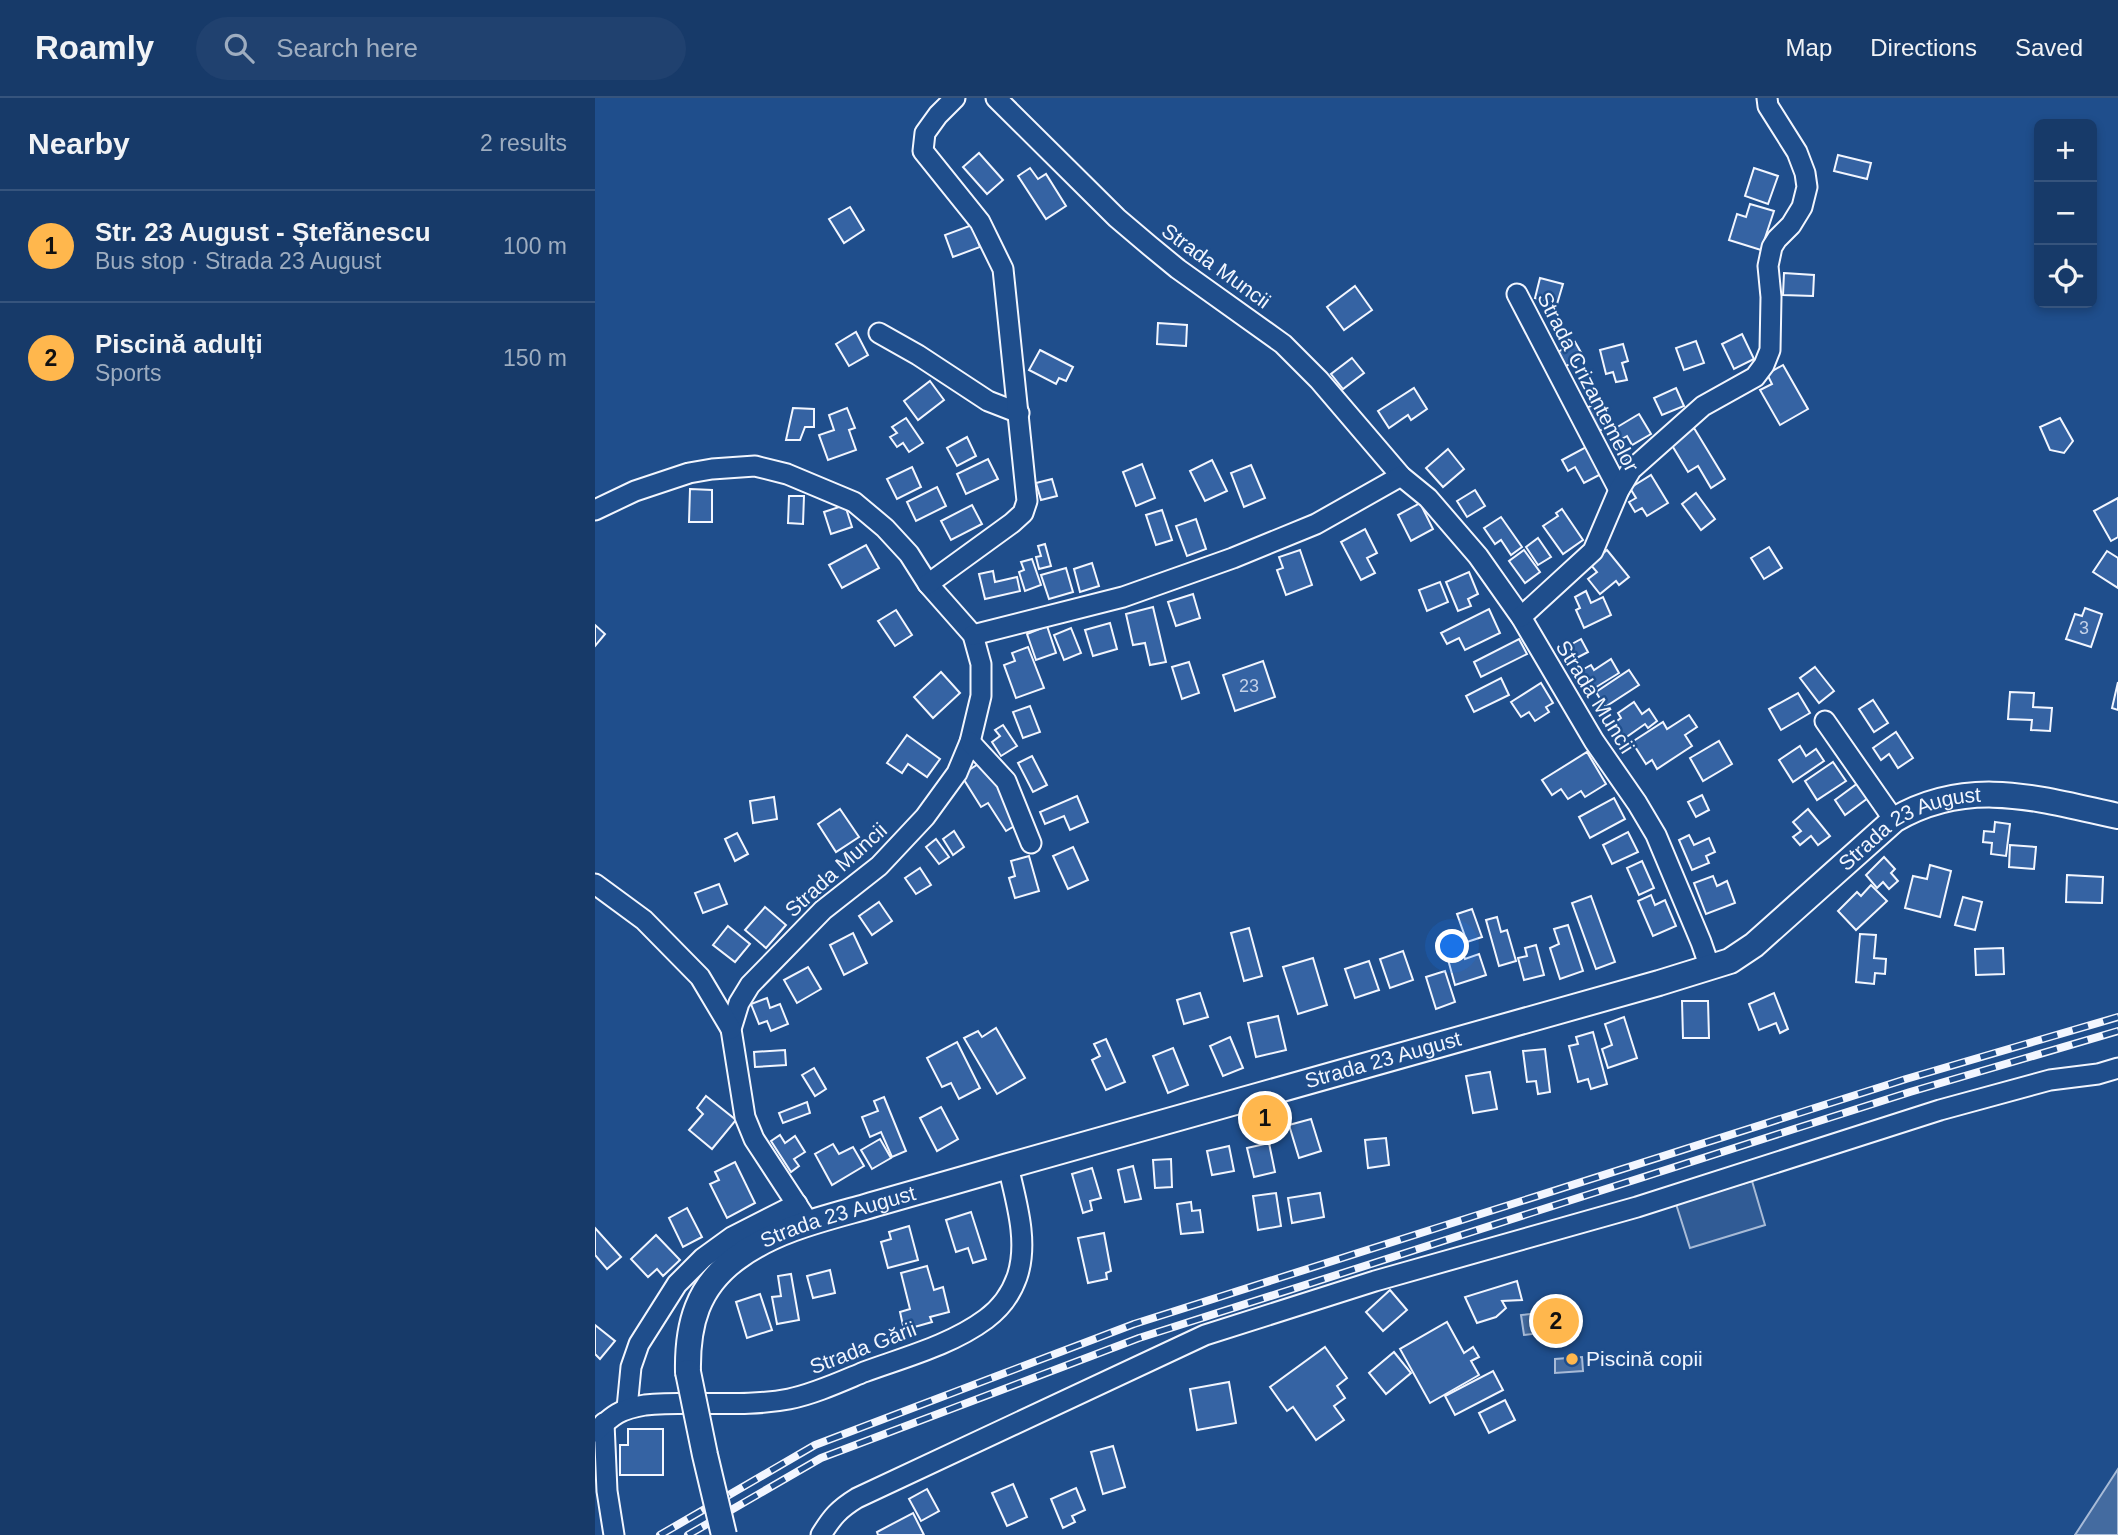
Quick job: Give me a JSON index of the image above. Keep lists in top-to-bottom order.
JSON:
{
  "streets": {
    "main road": ["Strada 23 August"],
    "street": ["Strada Muncii", "Strada Crizantemelor", "Strada Gării"]
  },
  "crossings": [
    ["Strada Muncii", "Strada Crizantemelor"],
    ["Strada Muncii", "Strada 23 August"],
    ["Strada 23 August", "Strada Gării"]
  ],
  "places": ["Piscină copii"],
  "house_numbers": ["3", "23"],
  "page": {
    "header": "Roamly",
    "search": "Search here",
    "nav": ["Map", "Directions", "Saved"],
    "heading": ["Nearby", "2 results"],
    "map_buttons": ["+", "−"],
    "list": [
      {
        "mark": "1",
        "name": "Str. 23 August - Ștefănescu",
        "note": "Bus stop · Strada 23 August",
        "value": "100 m"
      },
      {
        "mark": "2",
        "name": "Piscină adulți",
        "note": "Sports",
        "value": "150 m"
      }
    ],
    "pins": ["1", "2"]
  }
}
